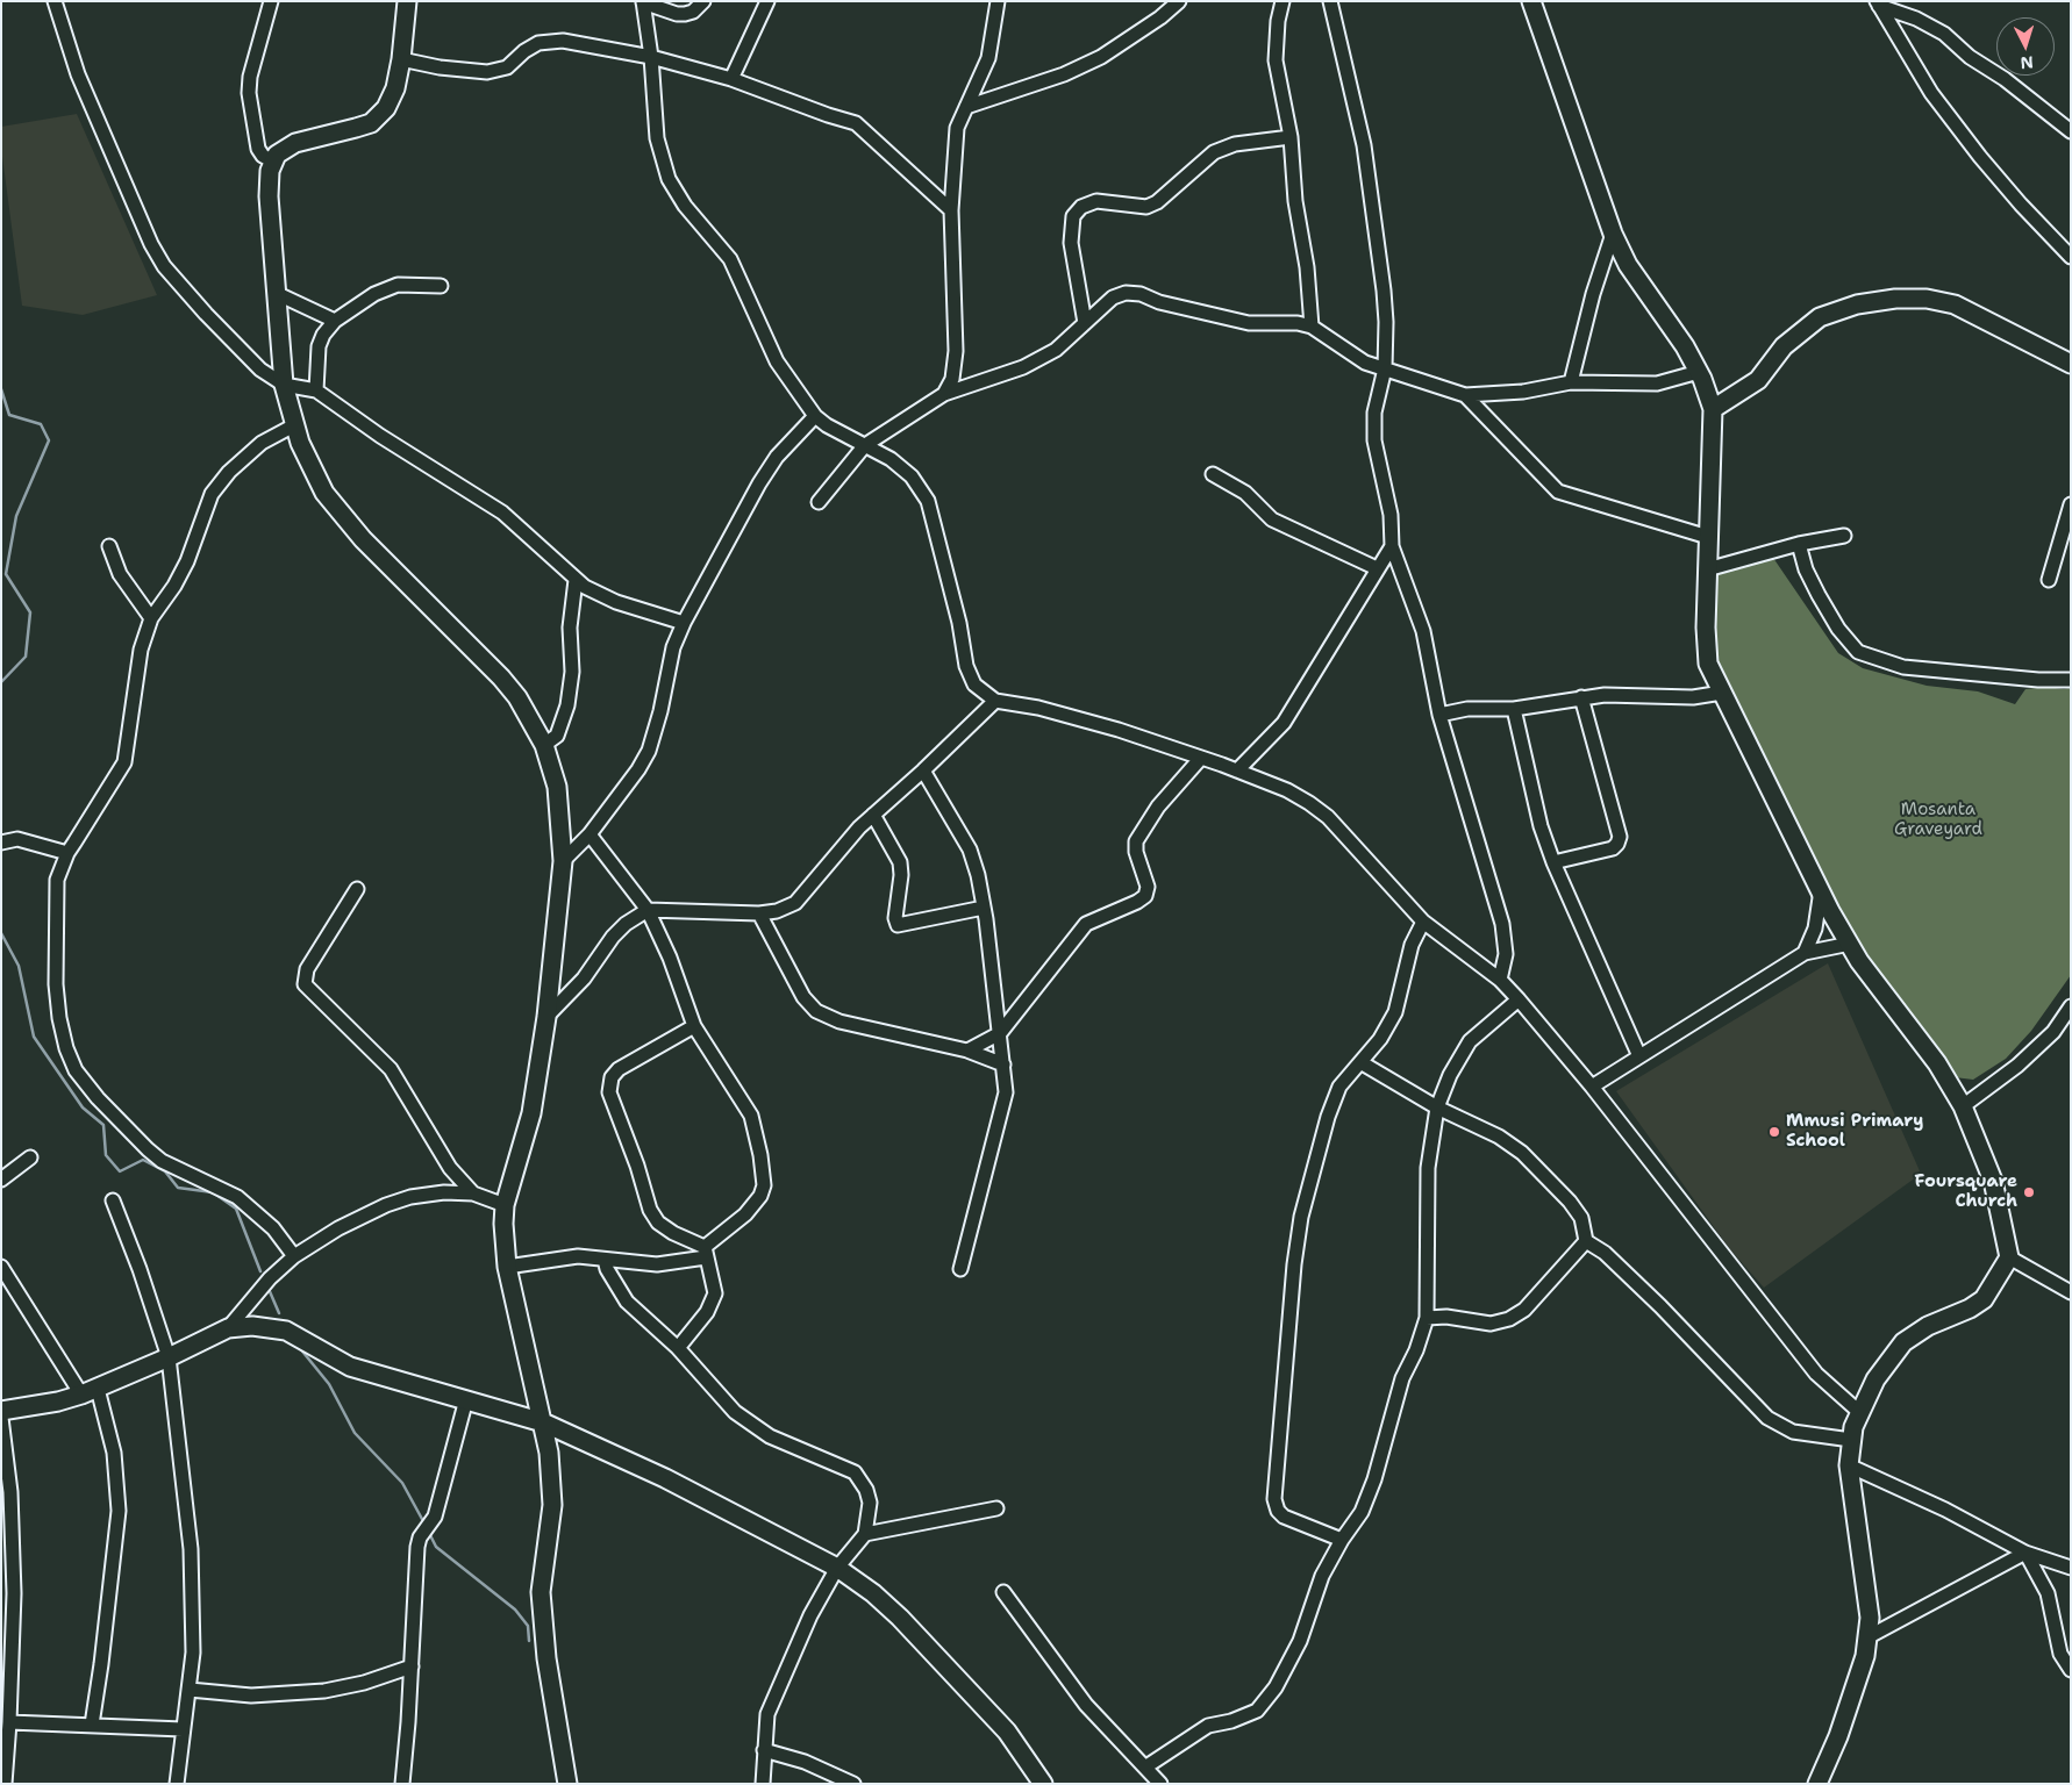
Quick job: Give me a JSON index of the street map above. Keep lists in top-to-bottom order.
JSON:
{
  "parks": ["Mosanta Graveyard"],
  "places": ["Mmusi Primary School", "Foursquare Church"],
  "north": "bottom"
}
